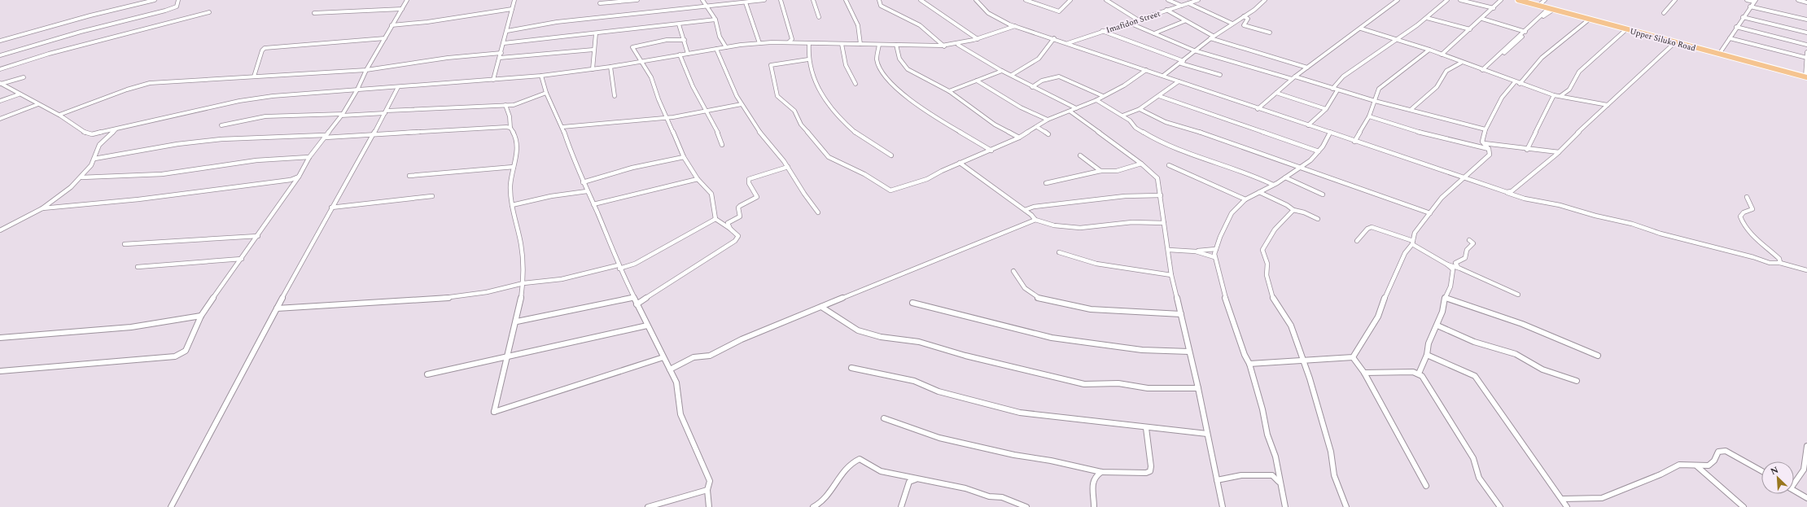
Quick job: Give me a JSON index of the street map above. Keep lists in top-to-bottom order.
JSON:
{
  "streets": {
    "main road": ["Upper Siluko Road"],
    "street": ["Imafidon Street"]
  },
  "north": "top left"
}
